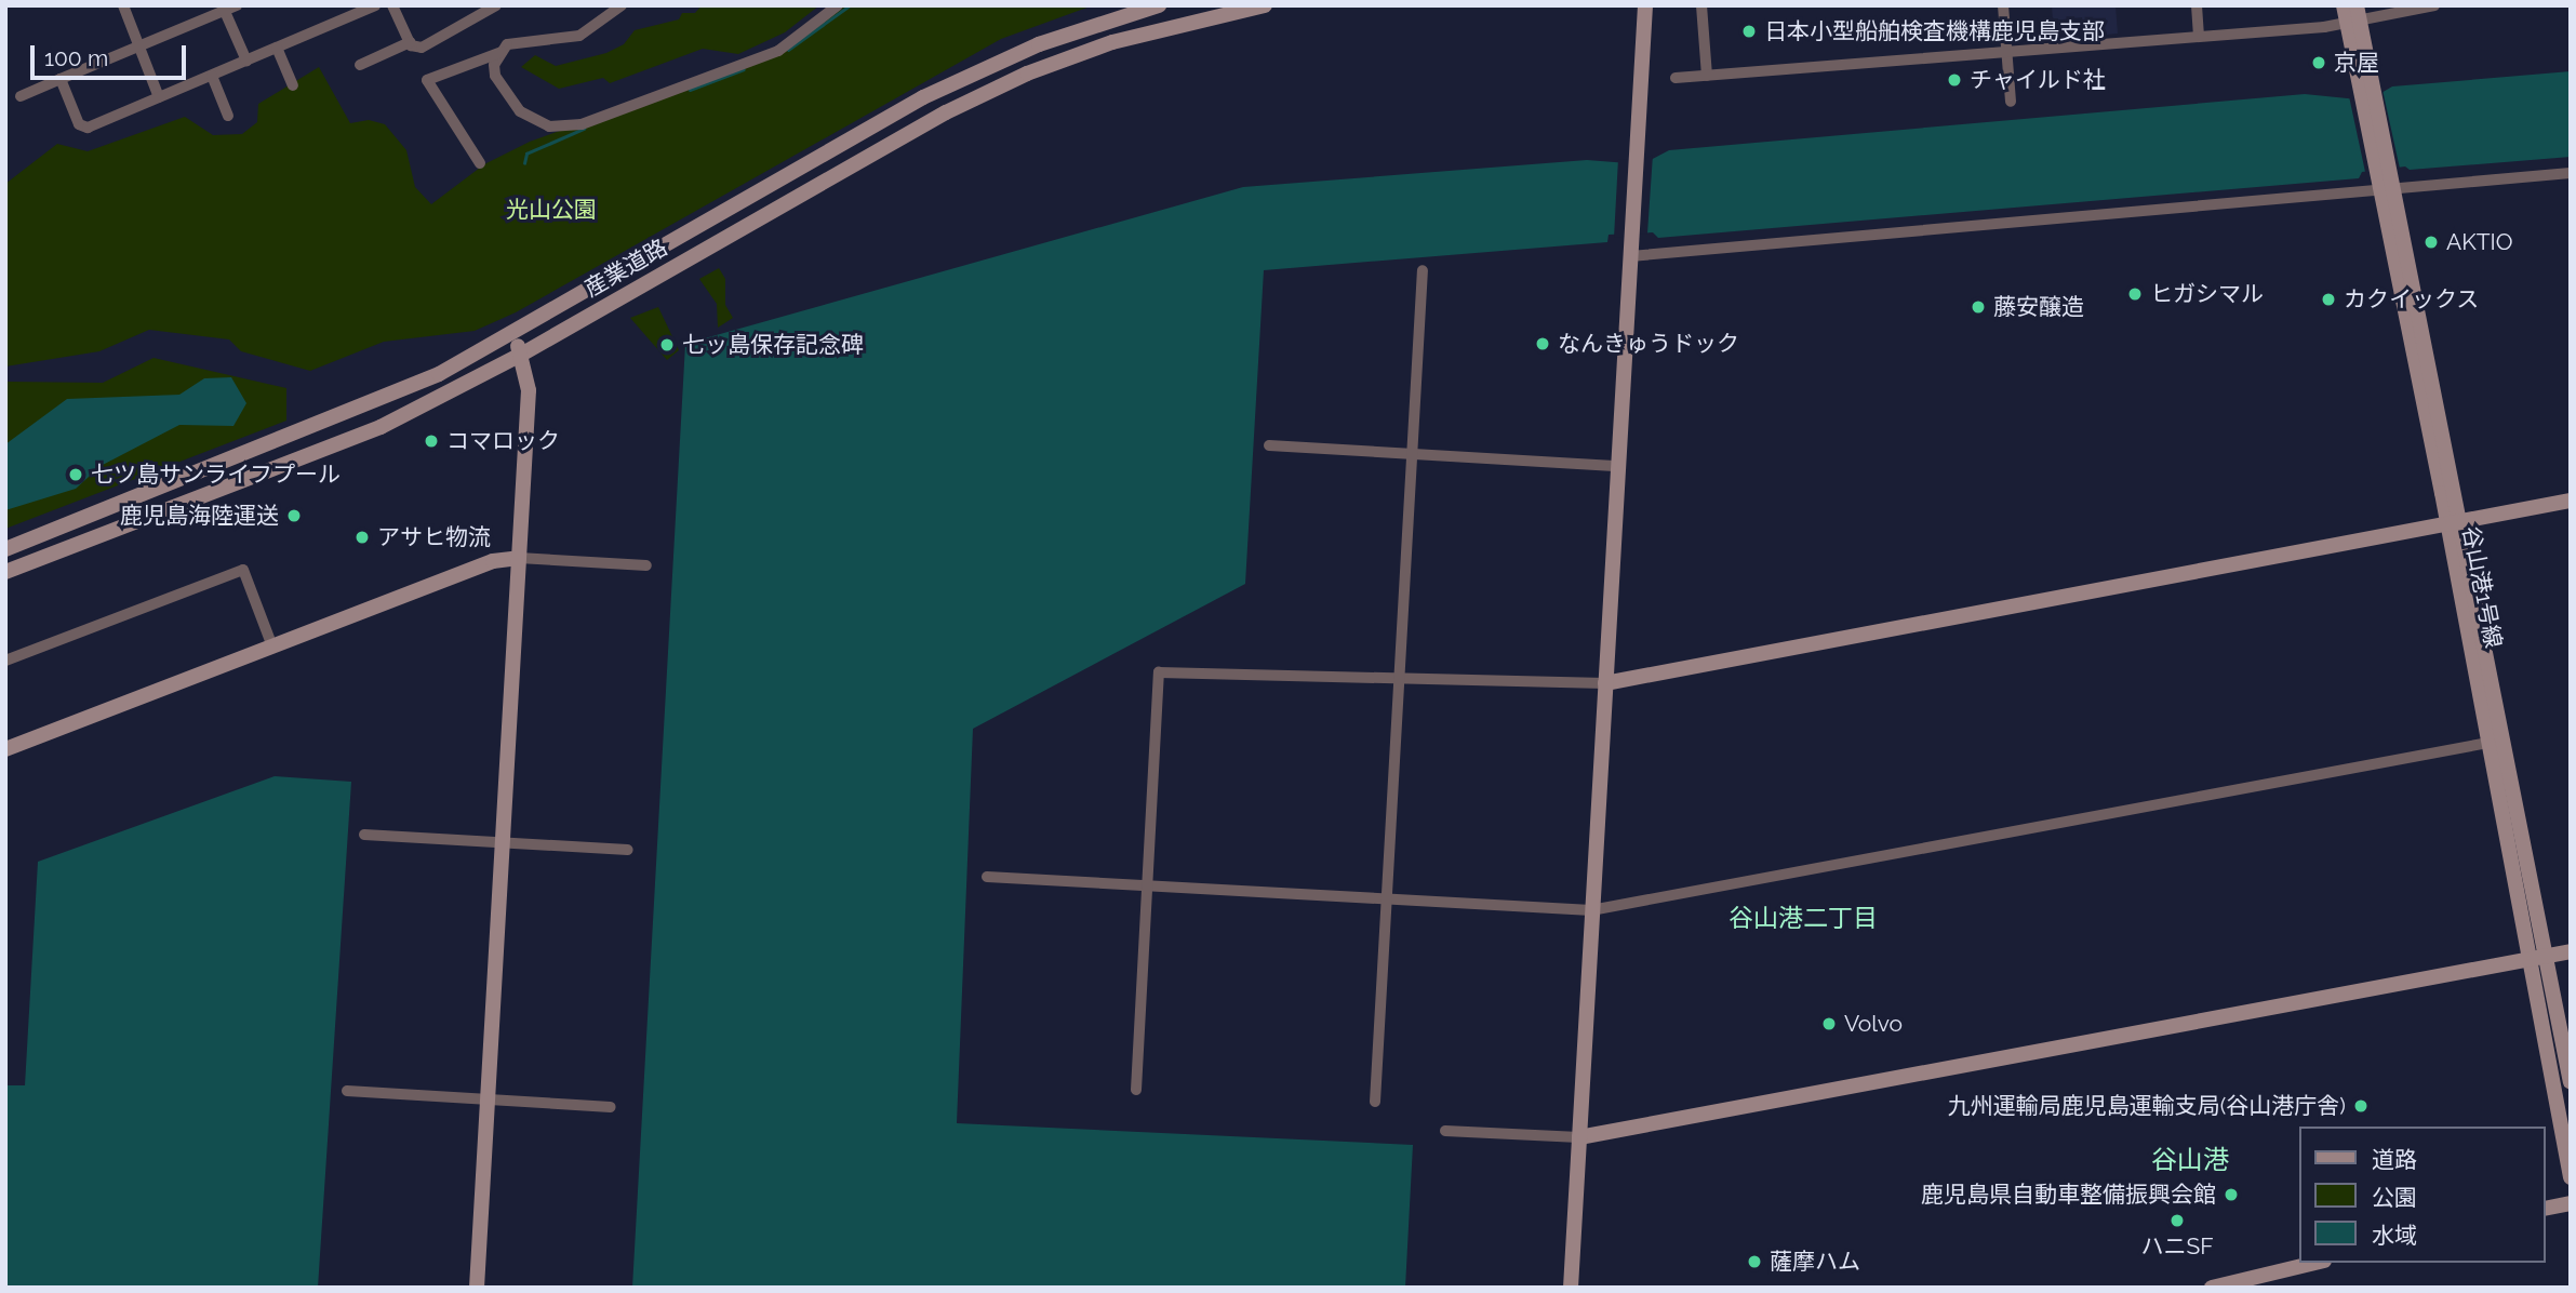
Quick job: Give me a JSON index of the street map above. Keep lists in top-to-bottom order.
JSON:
{
  "streets": {
    "street": ["産業道路", "谷山港1号線"]
  },
  "districts": ["谷山港二丁目", "谷山港"],
  "parks": ["光山公園"],
  "places": [
    "日本小型船舶検査機構鹿児島支部",
    "京屋",
    "チャイルド社",
    "AKTIO",
    "ヒガシマル",
    "カクイックス",
    "藤安醸造",
    "なんきゅうドック",
    "七ッ島保存記念碑",
    "コマロック",
    "七ツ島サンライフプール",
    "鹿児島海陸運送",
    "アサヒ物流",
    "Volvo",
    "九州運輸局鹿児島運輸支局(谷山港庁舎)",
    "鹿児島県自動車整備振興会館",
    "ハニSF",
    "薩摩ハム"
  ],
  "legend": ["道路", "公園", "水域"],
  "scale_bar": "100 m"
}
